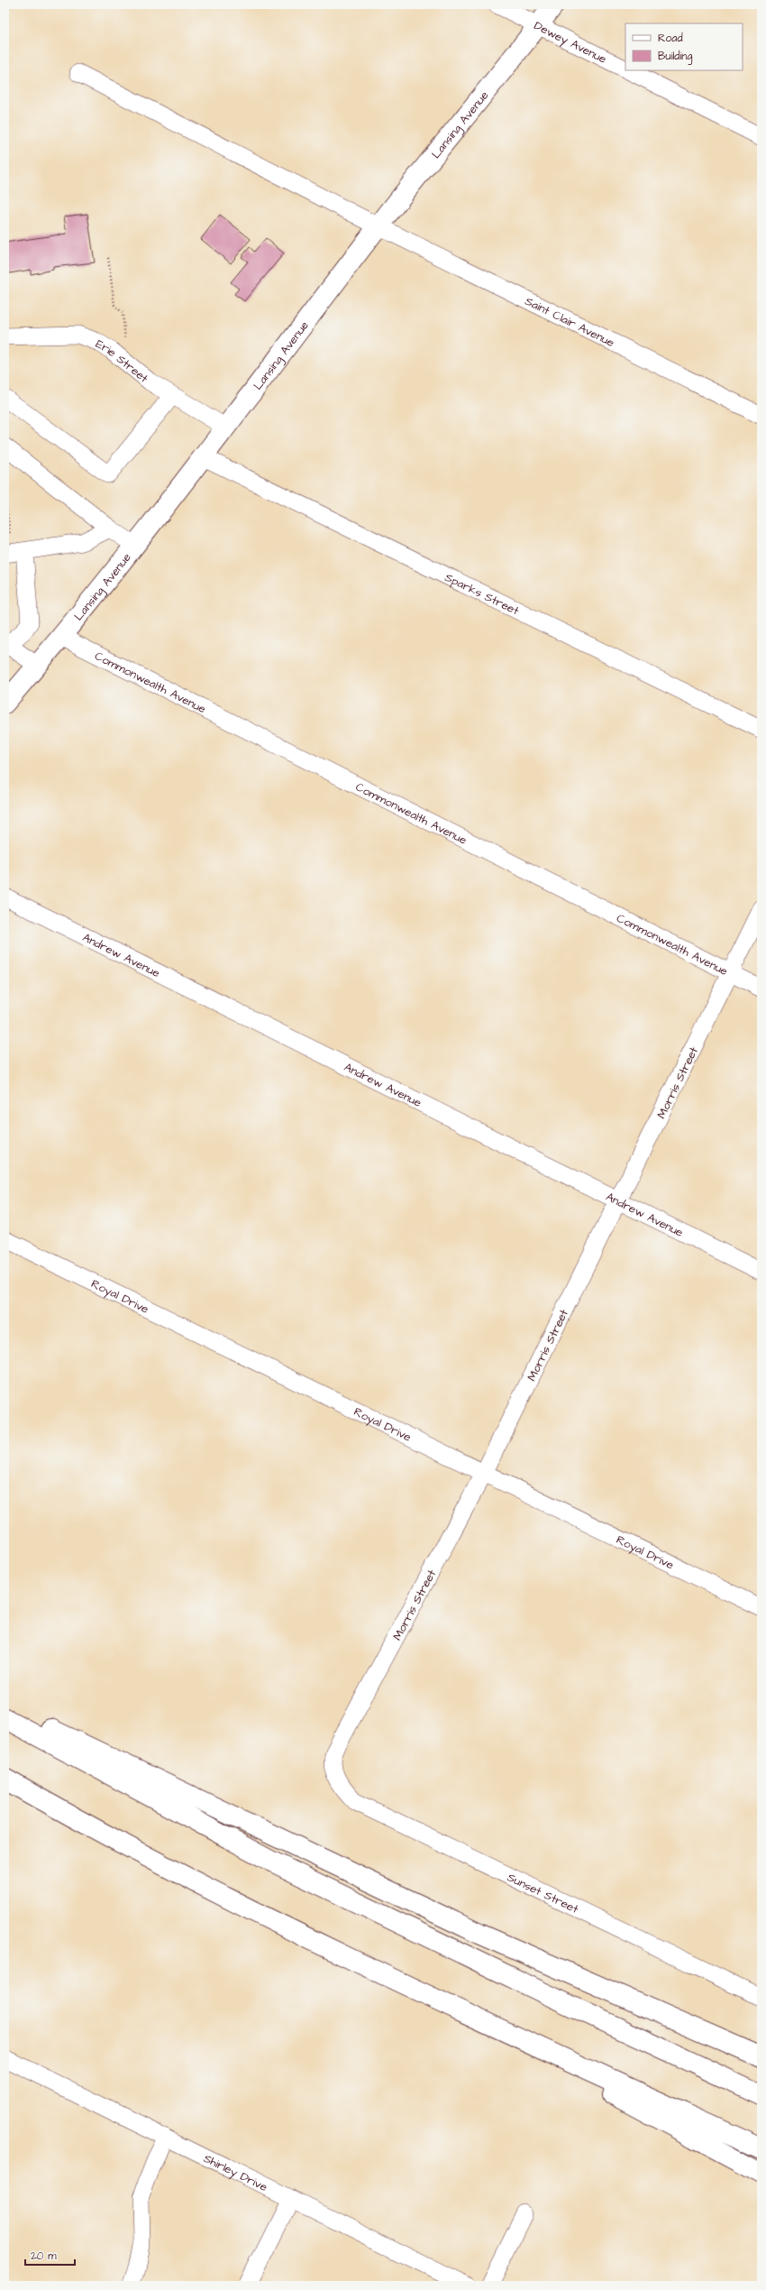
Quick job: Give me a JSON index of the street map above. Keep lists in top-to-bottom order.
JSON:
{
  "streets": {
    "main road": ["Lansing Avenue"],
    "street": [
      "Dewey Avenue",
      "Saint Clair Avenue",
      "Erie Street",
      "Sparks Street",
      "Commonwealth Avenue",
      "Andrew Avenue",
      "Morris Street",
      "Royal Drive",
      "Sunset Street",
      "Shirley Drive"
    ]
  },
  "crossings": [
    ["Dewey Avenue", "Lansing Avenue"],
    ["Lansing Avenue", "Saint Clair Avenue"],
    ["Lansing Avenue", "Erie Street"],
    ["Lansing Avenue", "Sparks Street"],
    ["Lansing Avenue", "Commonwealth Avenue"],
    ["Commonwealth Avenue", "Morris Street"],
    ["Andrew Avenue", "Morris Street"],
    ["Morris Street", "Royal Drive"],
    ["Morris Street", "Sunset Street"]
  ],
  "legend": ["Road", "Building"],
  "scale_bar": "20 m"
}
